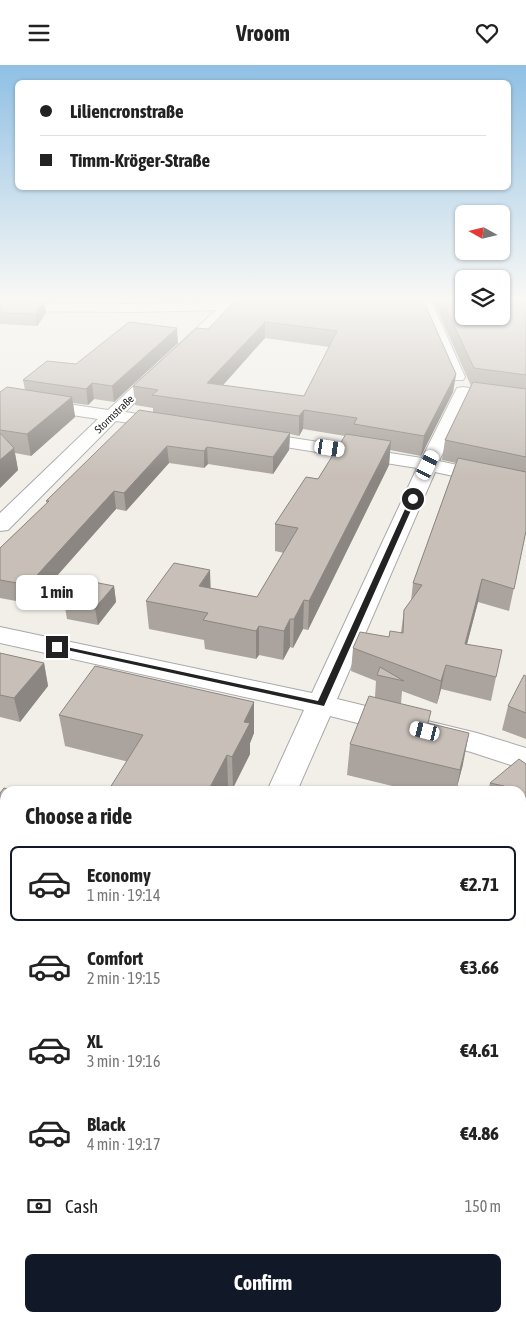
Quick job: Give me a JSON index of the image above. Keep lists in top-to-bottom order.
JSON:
{
  "streets": {
    "street": ["Stormstraße"]
  },
  "north": "left",
  "page": {
    "header": "Vroom",
    "banner": ["Liliencronstraße", "Timm-Kröger-Straße"],
    "bubble": "1 min",
    "heading": "Choose a ride",
    "list": [
      {
        "name": "Economy",
        "note": "1 min · 19:14",
        "value": "€2.71"
      },
      {
        "name": "Comfort",
        "note": "2 min · 19:15",
        "value": "€3.66"
      },
      {
        "name": "XL",
        "note": "3 min · 19:16",
        "value": "€4.61"
      },
      {
        "name": "Black",
        "note": "4 min · 19:17",
        "value": "€4.86"
      }
    ],
    "pay": ["Cash", "150 m"],
    "buttons": "Confirm"
  }
}
